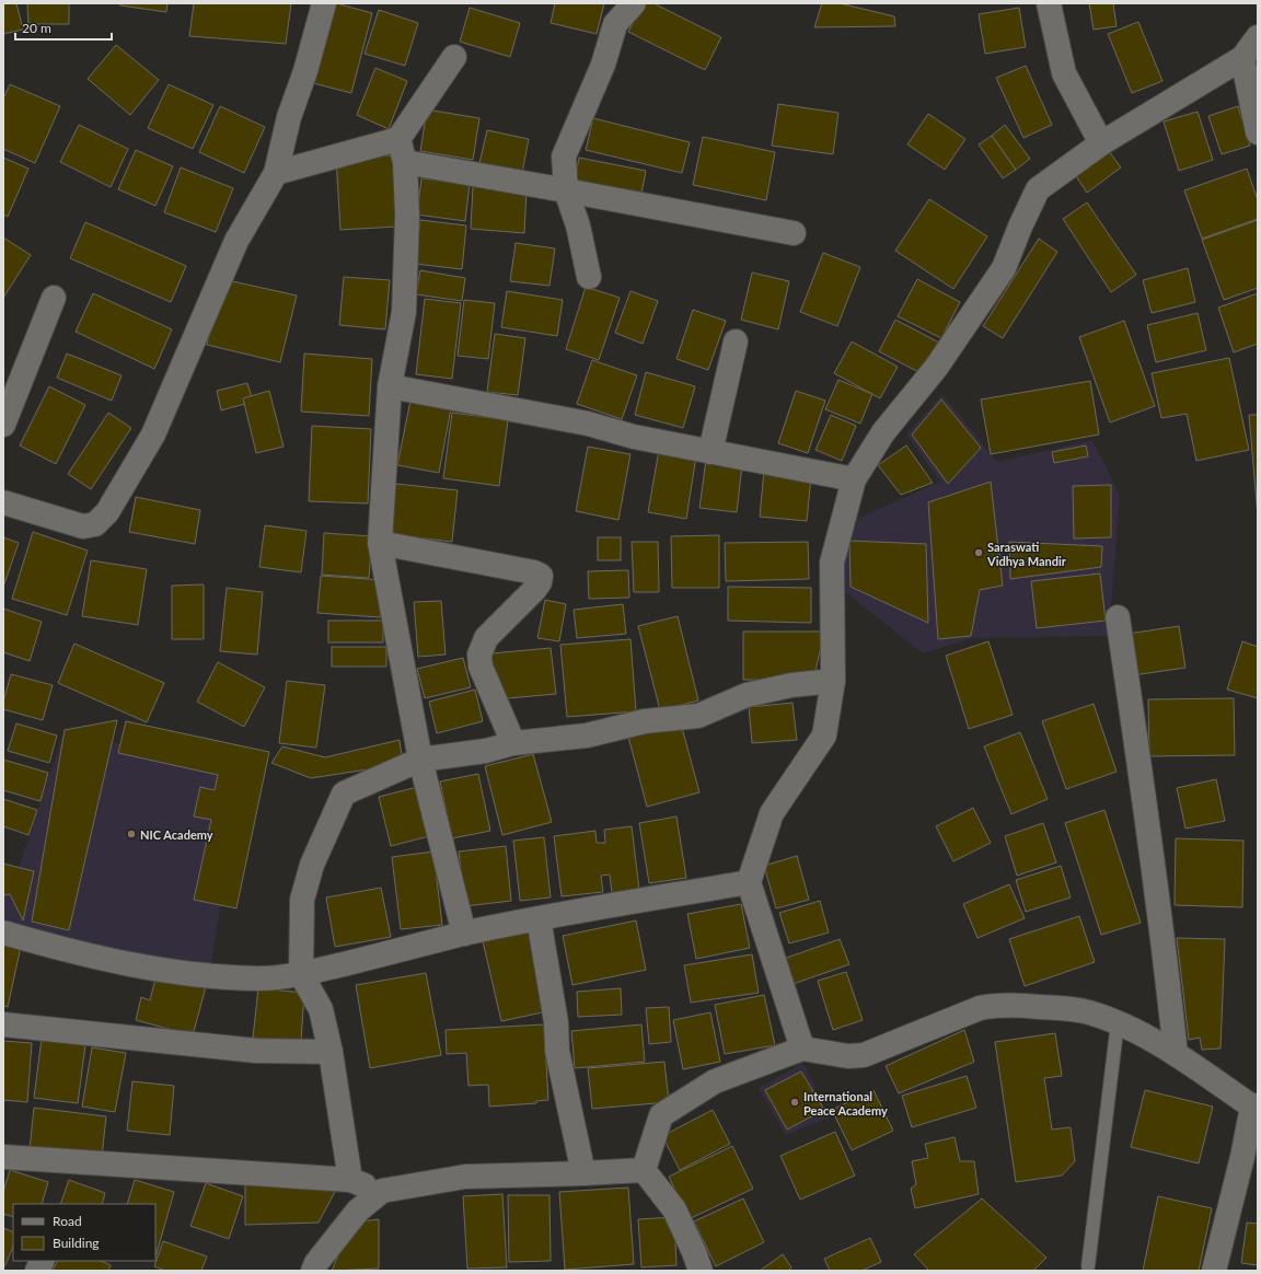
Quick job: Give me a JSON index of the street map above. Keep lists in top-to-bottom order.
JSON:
{
  "places": ["Saraswati Vidhya Mandir", "NIC Academy", "International Peace Academy"],
  "legend": ["Road", "Building"],
  "scale_bar": "20 m"
}
